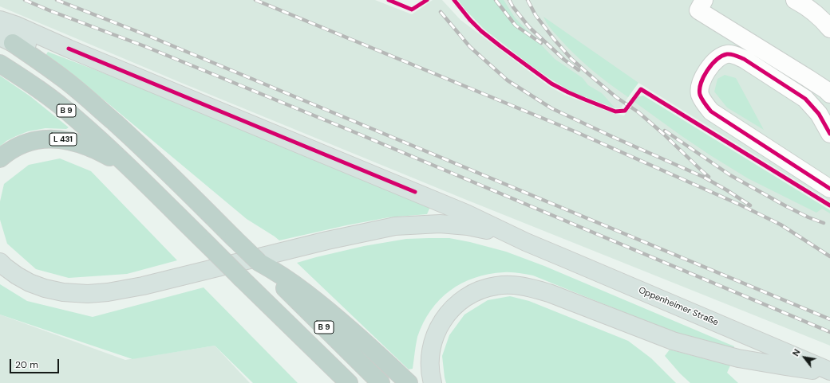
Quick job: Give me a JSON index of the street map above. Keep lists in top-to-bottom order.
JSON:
{
  "streets": {
    "highway": ["B 9", "L 431"],
    "main road": ["Oppenheimer Straße"]
  },
  "crossings": [
    ["B 9", "L 431"]
  ],
  "scale_bar": "20 m",
  "north": "top left"
}
